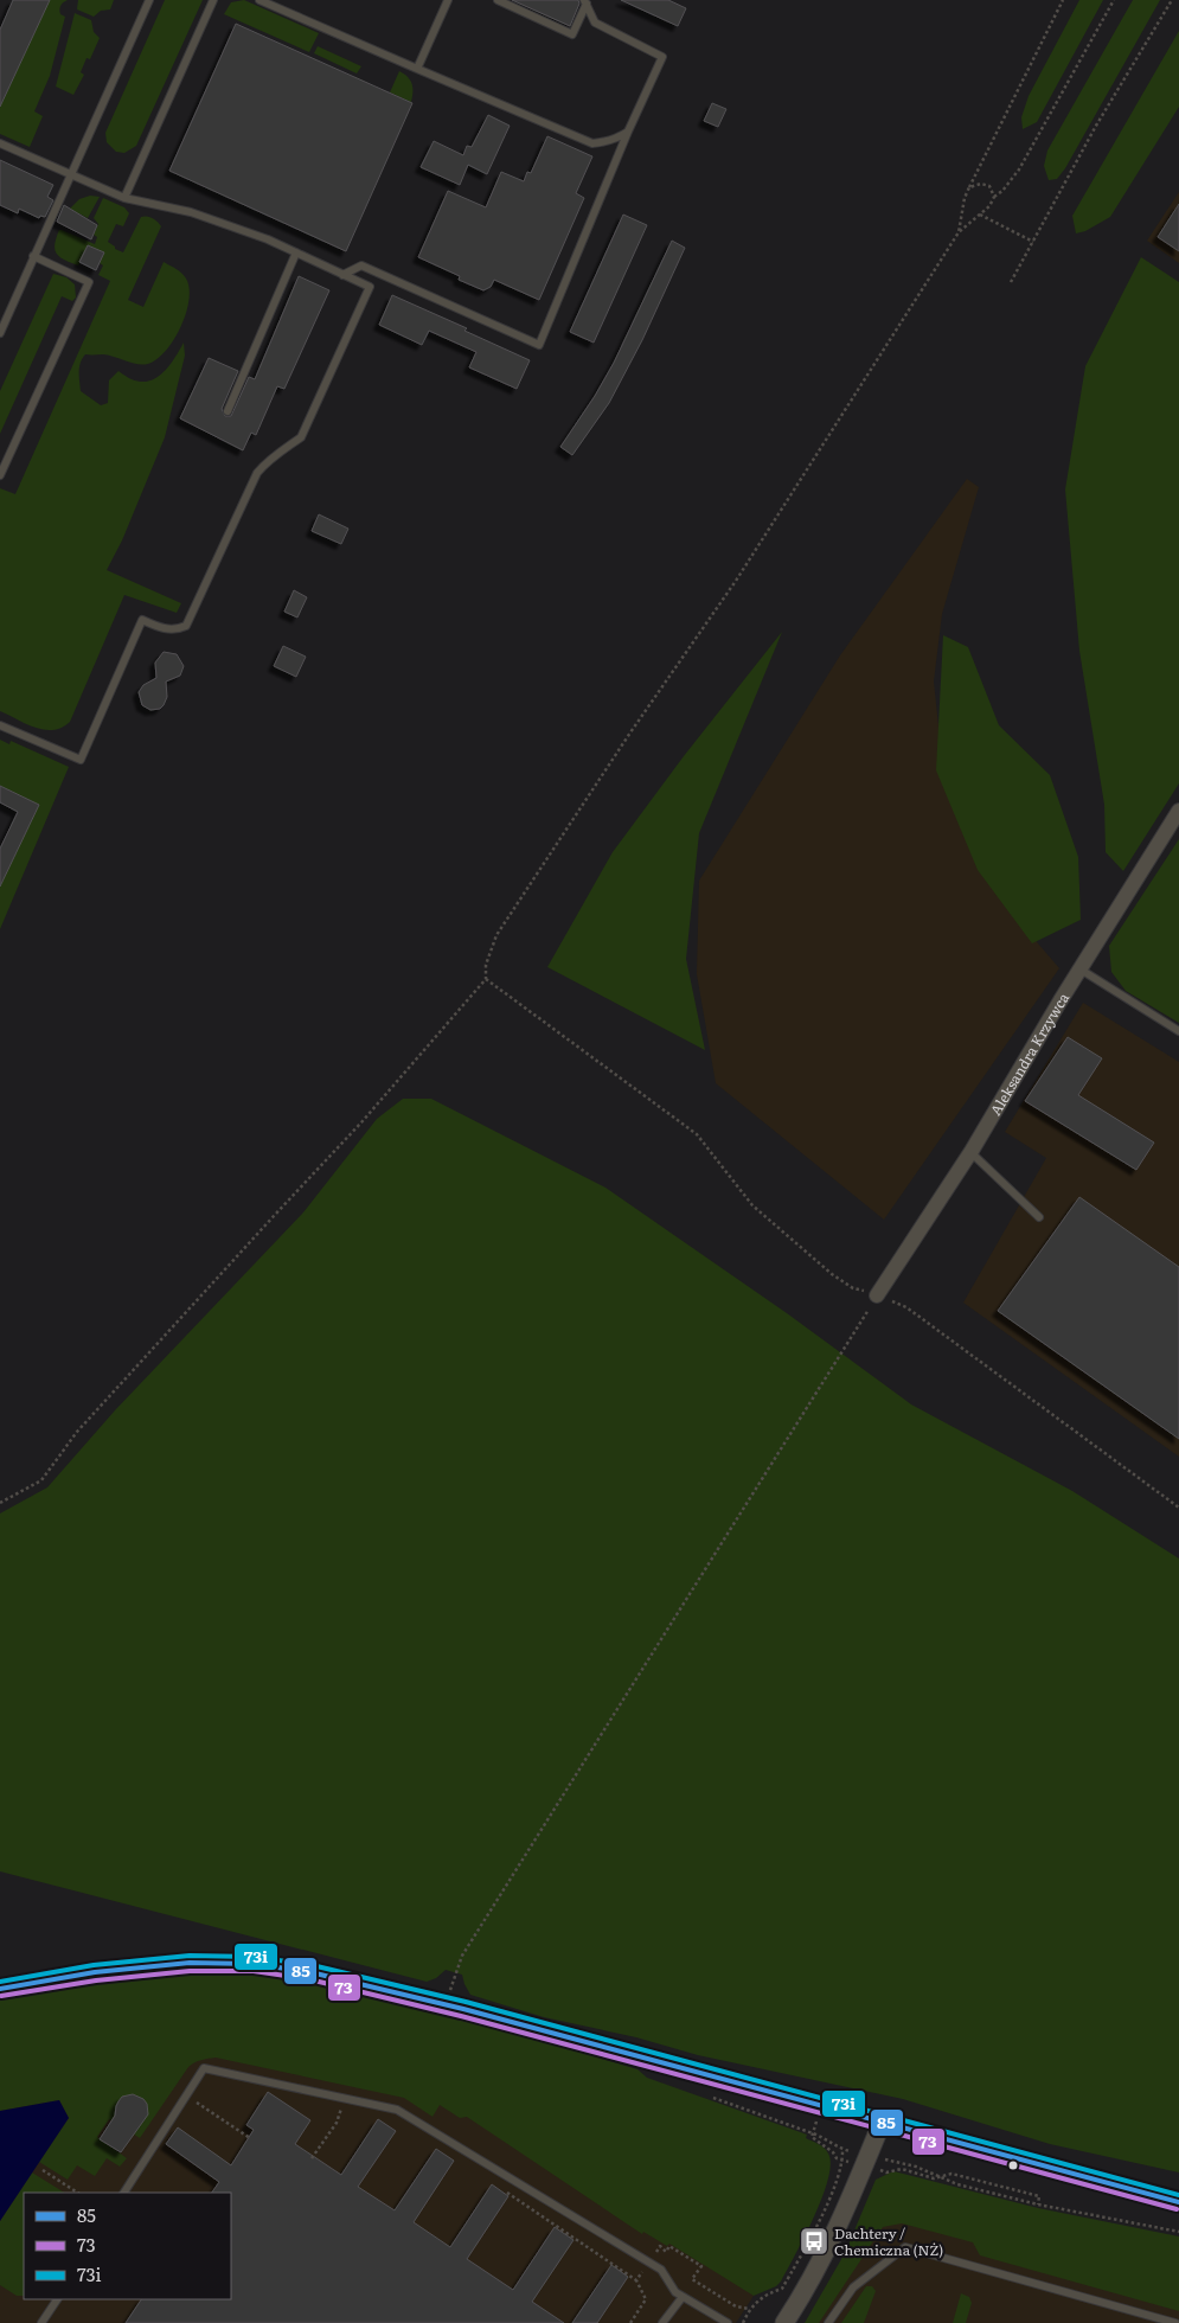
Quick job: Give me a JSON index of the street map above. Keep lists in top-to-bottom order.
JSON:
{
  "streets": {
    "street": ["Aleksandra Krzywca"]
  },
  "places": {
    "bus stop": ["Dachtery / Chemiczna (NŻ)"]
  },
  "lines": ["transit line 73i", "transit line 85", "transit line 73"],
  "legend": ["85", "73", "73i"]
}
